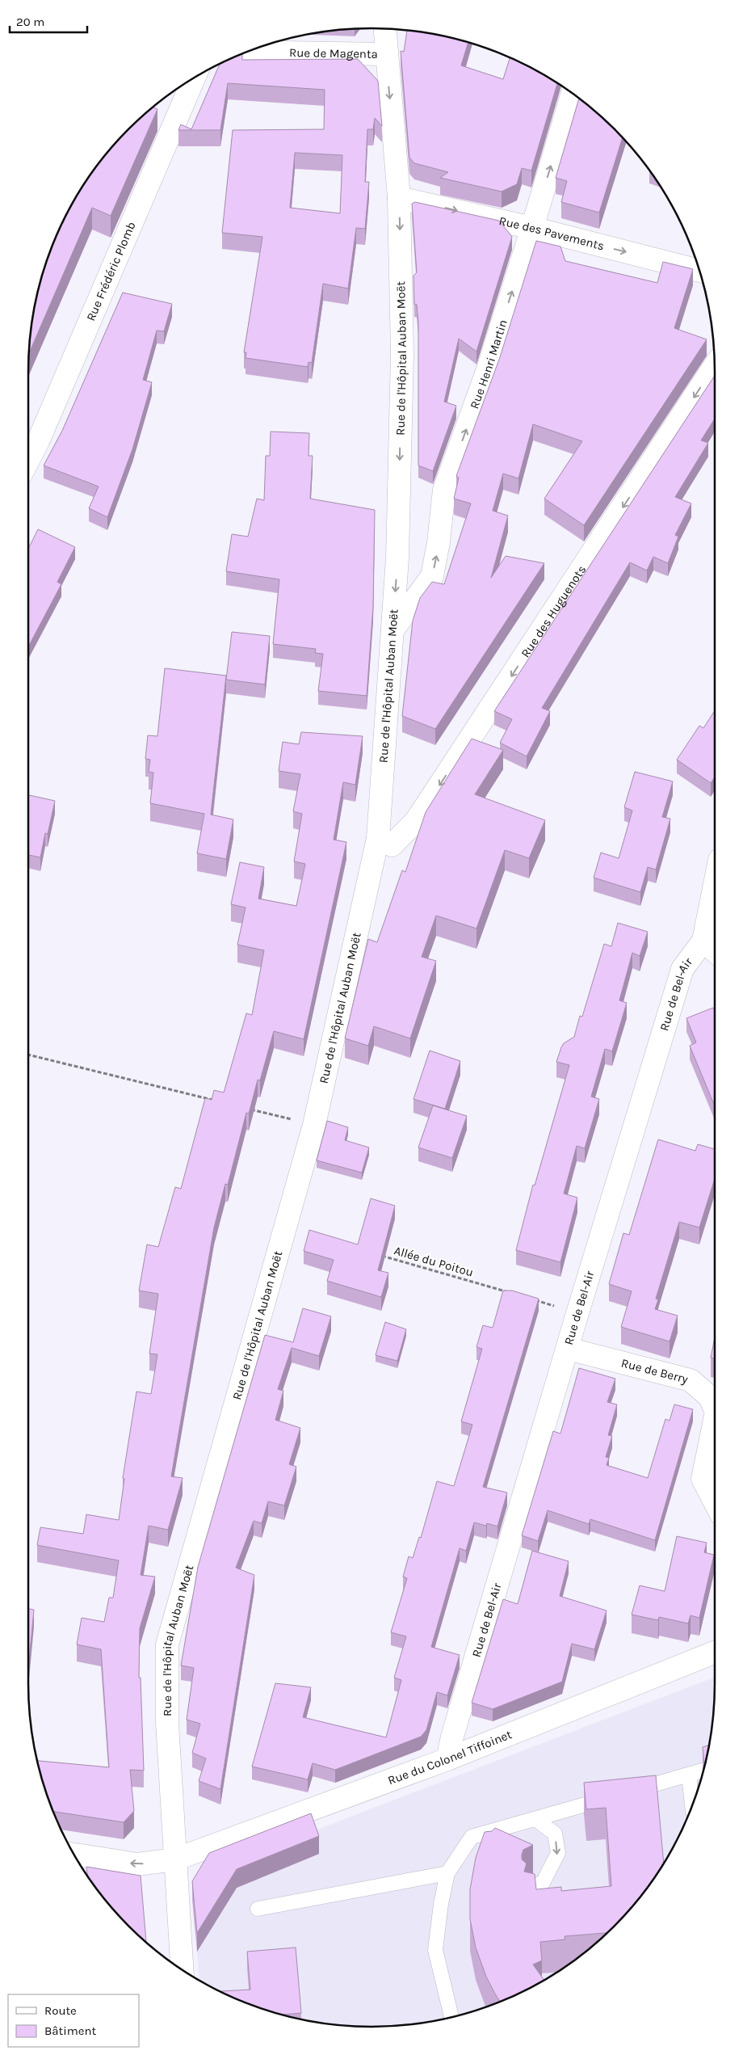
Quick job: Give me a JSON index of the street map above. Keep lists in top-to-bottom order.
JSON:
{
  "streets": {
    "street": [
      "Rue de Magenta",
      "Rue des Pavements",
      "Rue Frédéric Plomb",
      "Rue de l'Hôpital Auban Moët",
      "Rue Henri Martin",
      "Rue des Huguenots",
      "Rue de Bel-Air",
      "Rue de Berry",
      "Rue du Colonel Tiffoinet"
    ],
    "path": ["Allée du Poitou"]
  },
  "crossings": [
    ["Rue de Magenta", "Rue de l'Hôpital Auban Moët"],
    ["Rue des Pavements", "Rue de l'Hôpital Auban Moët"],
    ["Rue des Pavements", "Rue Henri Martin"],
    ["Rue de l'Hôpital Auban Moët", "Rue Henri Martin"],
    ["Rue de l'Hôpital Auban Moët", "Rue des Huguenots"],
    ["Rue de l'Hôpital Auban Moët", "Rue du Colonel Tiffoinet"],
    ["Rue de Bel-Air", "Rue de Berry"],
    ["Rue de Bel-Air", "Rue du Colonel Tiffoinet"]
  ],
  "one_way": ["Rue des Pavements", "Rue Henri Martin", "Rue des Huguenots"],
  "legend": ["Route", "Bâtiment"],
  "scale_bar": "20 m"
}
